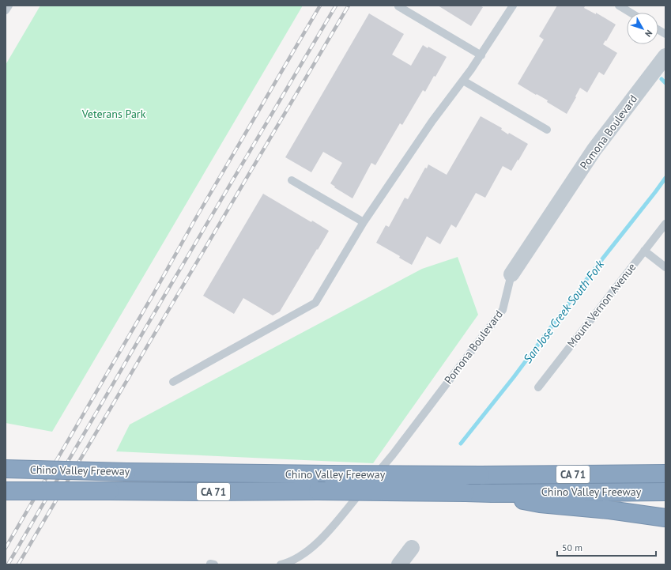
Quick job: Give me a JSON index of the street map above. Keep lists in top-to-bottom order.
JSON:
{
  "streets": {
    "highway": ["Chino Valley Freeway", "CA 71"],
    "street": ["Pomona Boulevard"],
    "lane": ["Mount Vernon Avenue"]
  },
  "water": ["San Jose Creek South Fork"],
  "parks": ["Veterans Park"],
  "scale_bar": "50 m",
  "north": "bottom right"
}
